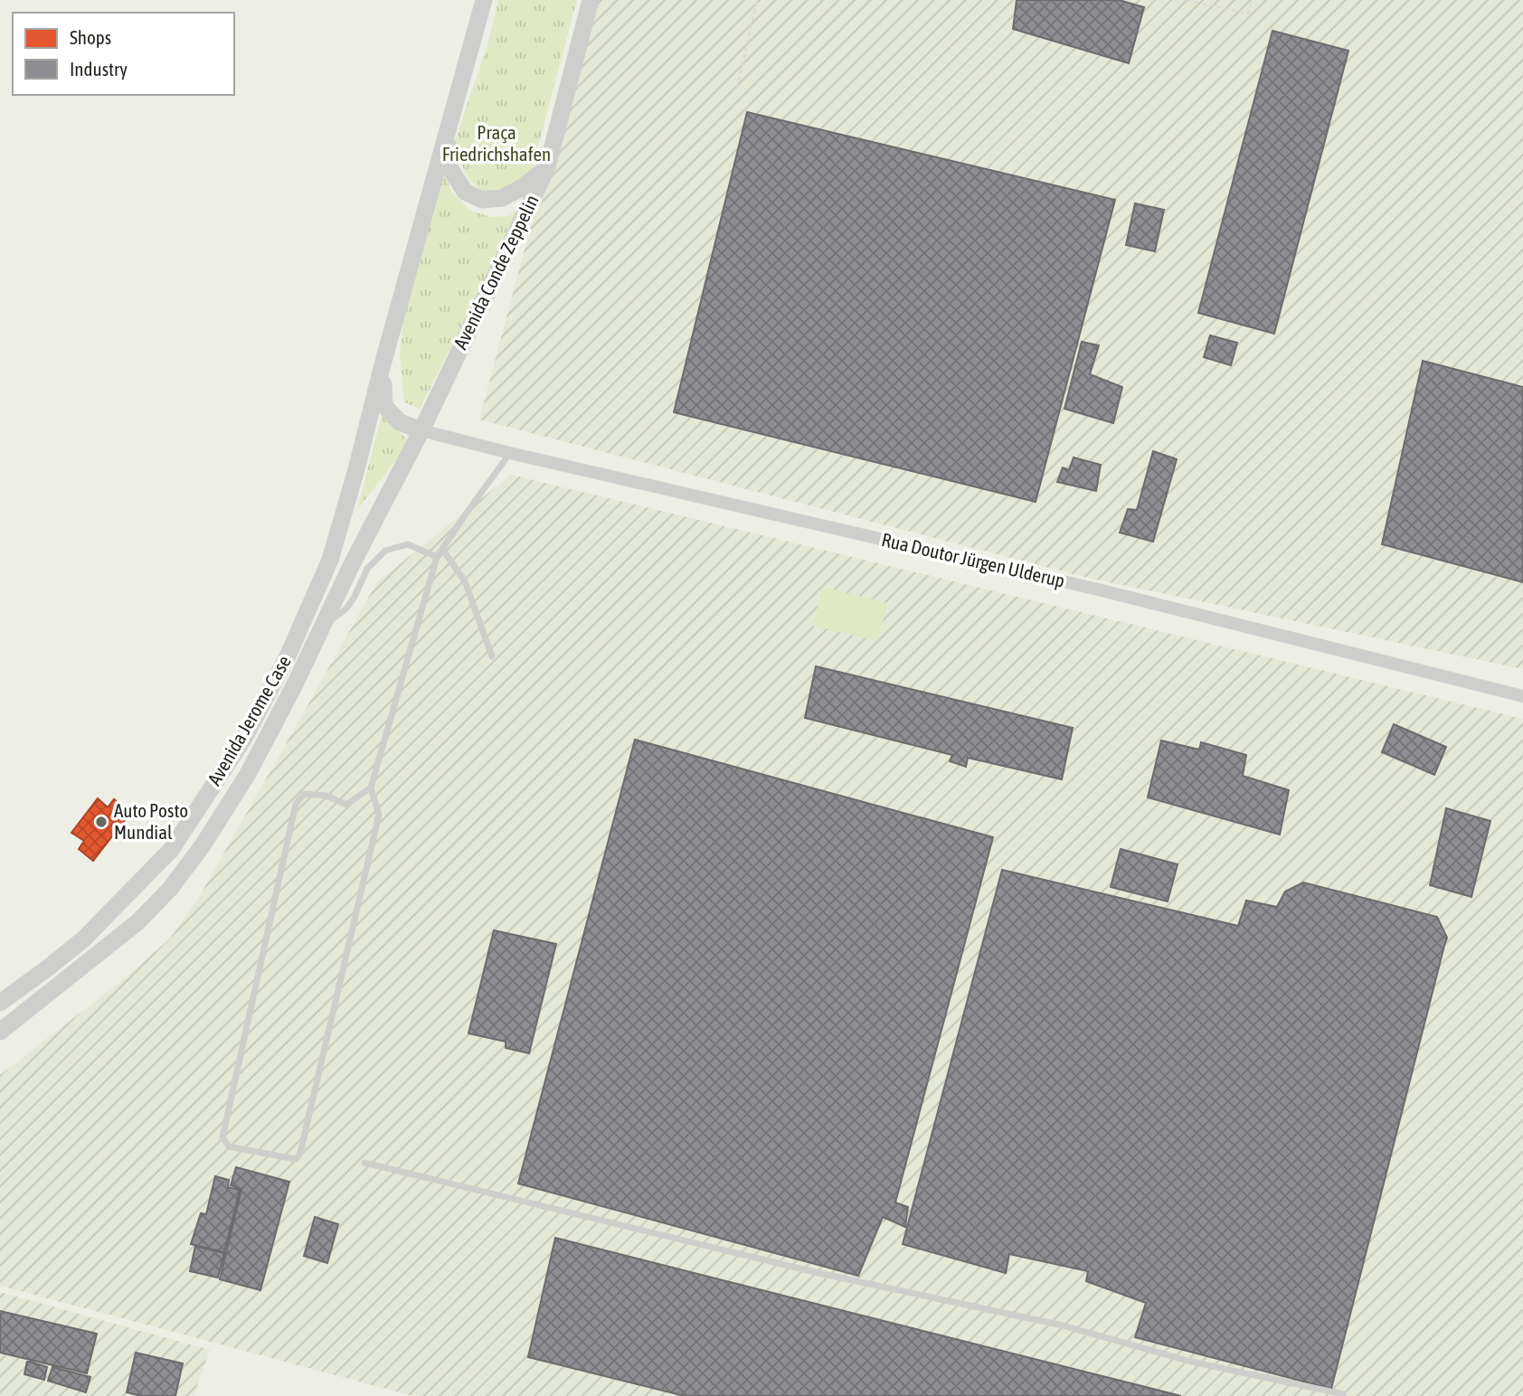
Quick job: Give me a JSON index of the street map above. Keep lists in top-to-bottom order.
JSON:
{
  "streets": {
    "main road": ["Avenida Conde Zeppelin", "Avenida Jerome Case"],
    "street": ["Rua Doutor Jürgen Ulderup"]
  },
  "crossings": [
    ["Avenida Conde Zeppelin", "Rua Doutor Jürgen Ulderup"],
    ["Avenida Conde Zeppelin", "Avenida Jerome Case"],
    ["Rua Doutor Jürgen Ulderup", "Avenida Jerome Case"]
  ],
  "parks": ["Praça Friedrichshafen"],
  "places": ["Auto Posto Mundial"],
  "legend": ["Shops", "Industry"]
}
